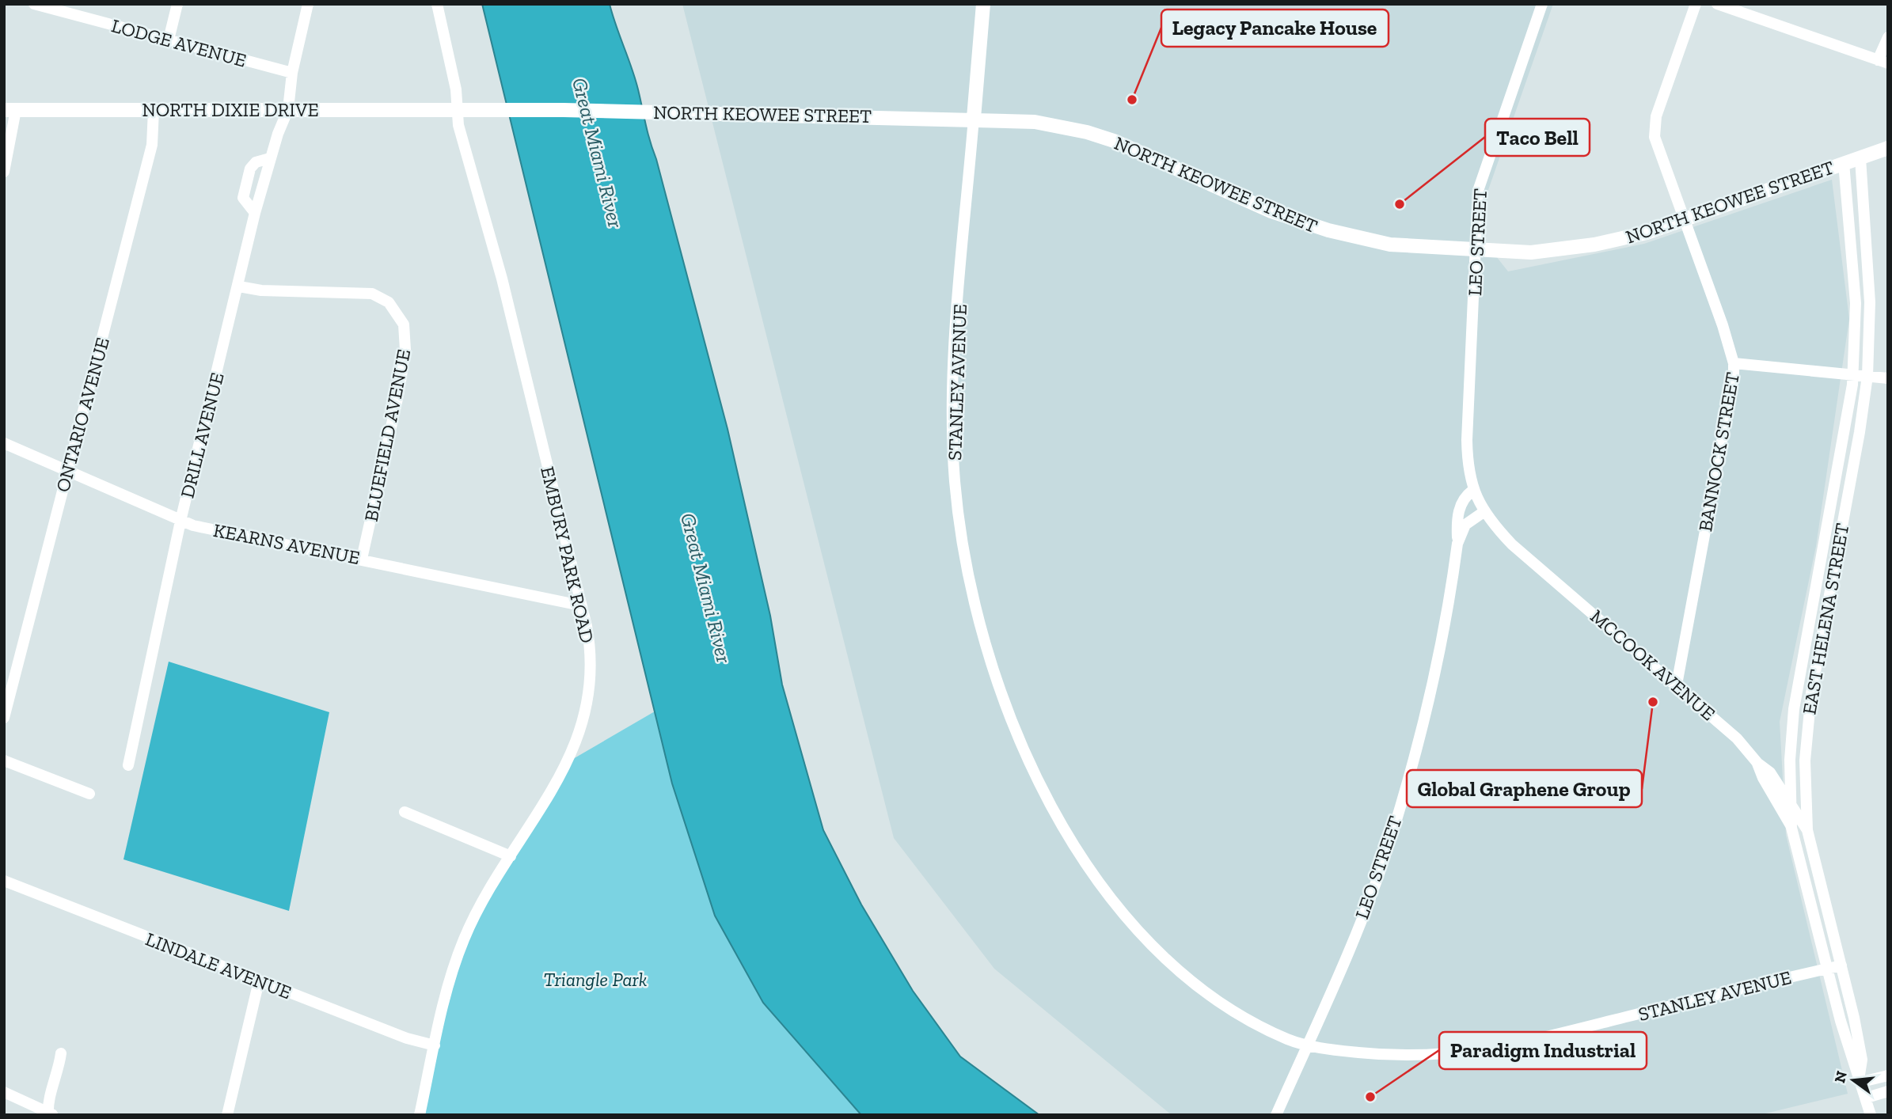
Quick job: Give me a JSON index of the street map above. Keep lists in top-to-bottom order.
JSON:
{
  "streets": {
    "main road": ["NORTH DIXIE DRIVE", "NORTH KEOWEE STREET", "STANLEY AVENUE"],
    "street": [
      "LODGE AVENUE",
      "LEO STREET",
      "ONTARIO AVENUE",
      "DRILL AVENUE",
      "BLUEFIELD AVENUE",
      "BANNOCK STREET",
      "KEARNS AVENUE",
      "EMBURY PARK ROAD",
      "EAST HELENA STREET",
      "MCCOOK AVENUE",
      "LINDALE AVENUE"
    ]
  },
  "crossings": [
    ["LODGE AVENUE", "DRILL AVENUE"],
    ["NORTH DIXIE DRIVE", "NORTH KEOWEE STREET"],
    ["NORTH DIXIE DRIVE", "ONTARIO AVENUE"],
    ["NORTH DIXIE DRIVE", "DRILL AVENUE"],
    ["NORTH DIXIE DRIVE", "EMBURY PARK ROAD"],
    ["NORTH KEOWEE STREET", "LEO STREET"],
    ["NORTH KEOWEE STREET", "STANLEY AVENUE"],
    ["NORTH KEOWEE STREET", "BANNOCK STREET"],
    ["NORTH KEOWEE STREET", "EAST HELENA STREET"],
    ["LEO STREET", "STANLEY AVENUE"],
    ["LEO STREET", "MCCOOK AVENUE"],
    ["STANLEY AVENUE", "EAST HELENA STREET"],
    ["ONTARIO AVENUE", "KEARNS AVENUE"],
    ["DRILL AVENUE", "BLUEFIELD AVENUE"],
    ["DRILL AVENUE", "KEARNS AVENUE"],
    ["BLUEFIELD AVENUE", "KEARNS AVENUE"],
    ["BANNOCK STREET", "MCCOOK AVENUE"],
    ["KEARNS AVENUE", "EMBURY PARK ROAD"],
    ["EMBURY PARK ROAD", "LINDALE AVENUE"],
    ["EAST HELENA STREET", "MCCOOK AVENUE"]
  ],
  "water": ["Great Miami River"],
  "parks": ["Triangle Park"],
  "places": [
    "Legacy Pancake House",
    "Taco Bell",
    "Global Graphene Group",
    "Paradigm Industrial"
  ],
  "north": "left"
}
